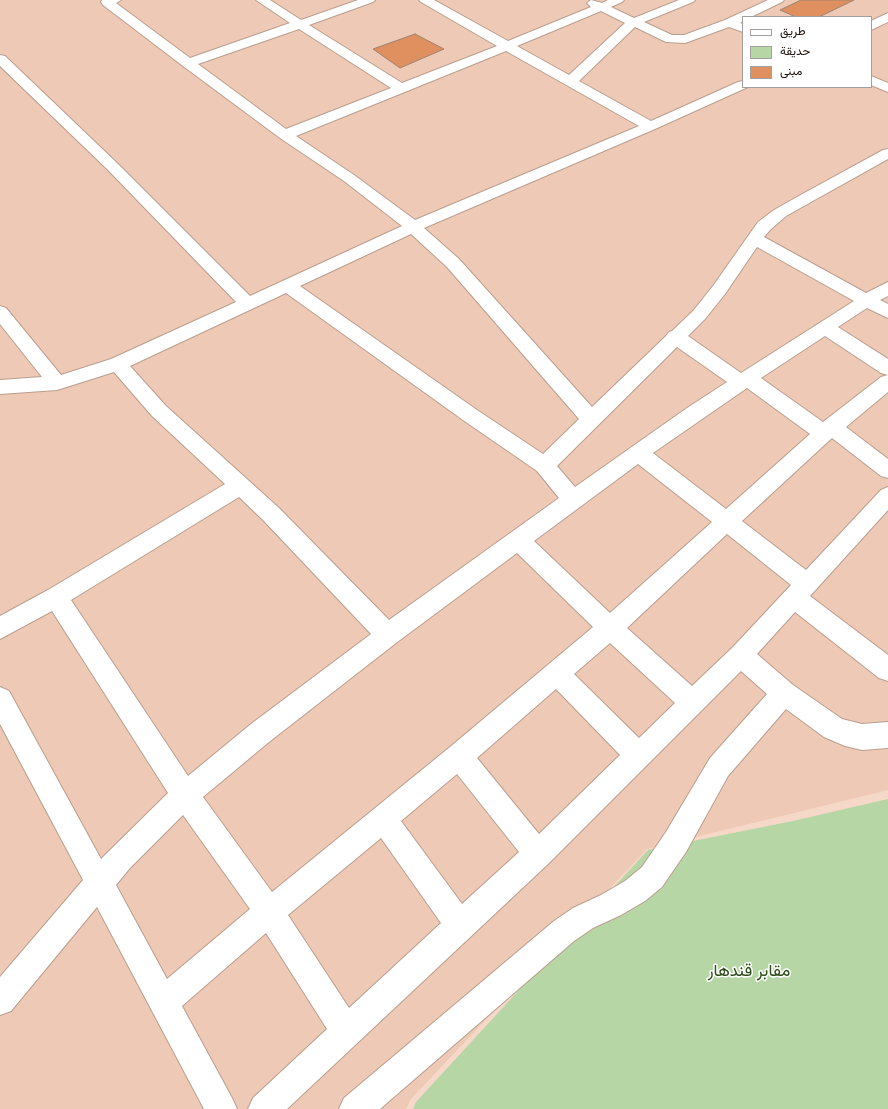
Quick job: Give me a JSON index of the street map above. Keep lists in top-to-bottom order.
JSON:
{
  "parks": ["مقابر قندهار"],
  "legend": ["طريق", "حديقة", "مبنى"]
}
